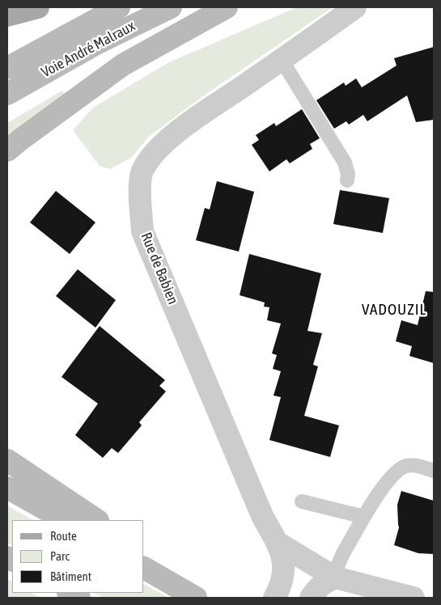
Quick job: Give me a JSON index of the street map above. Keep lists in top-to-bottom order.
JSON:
{
  "streets": {
    "main road": ["Voie André Malraux"],
    "street": ["Rue de Babien"]
  },
  "districts": ["VADOUZIL"],
  "legend": ["Route", "Parc", "Bâtiment"]
}
